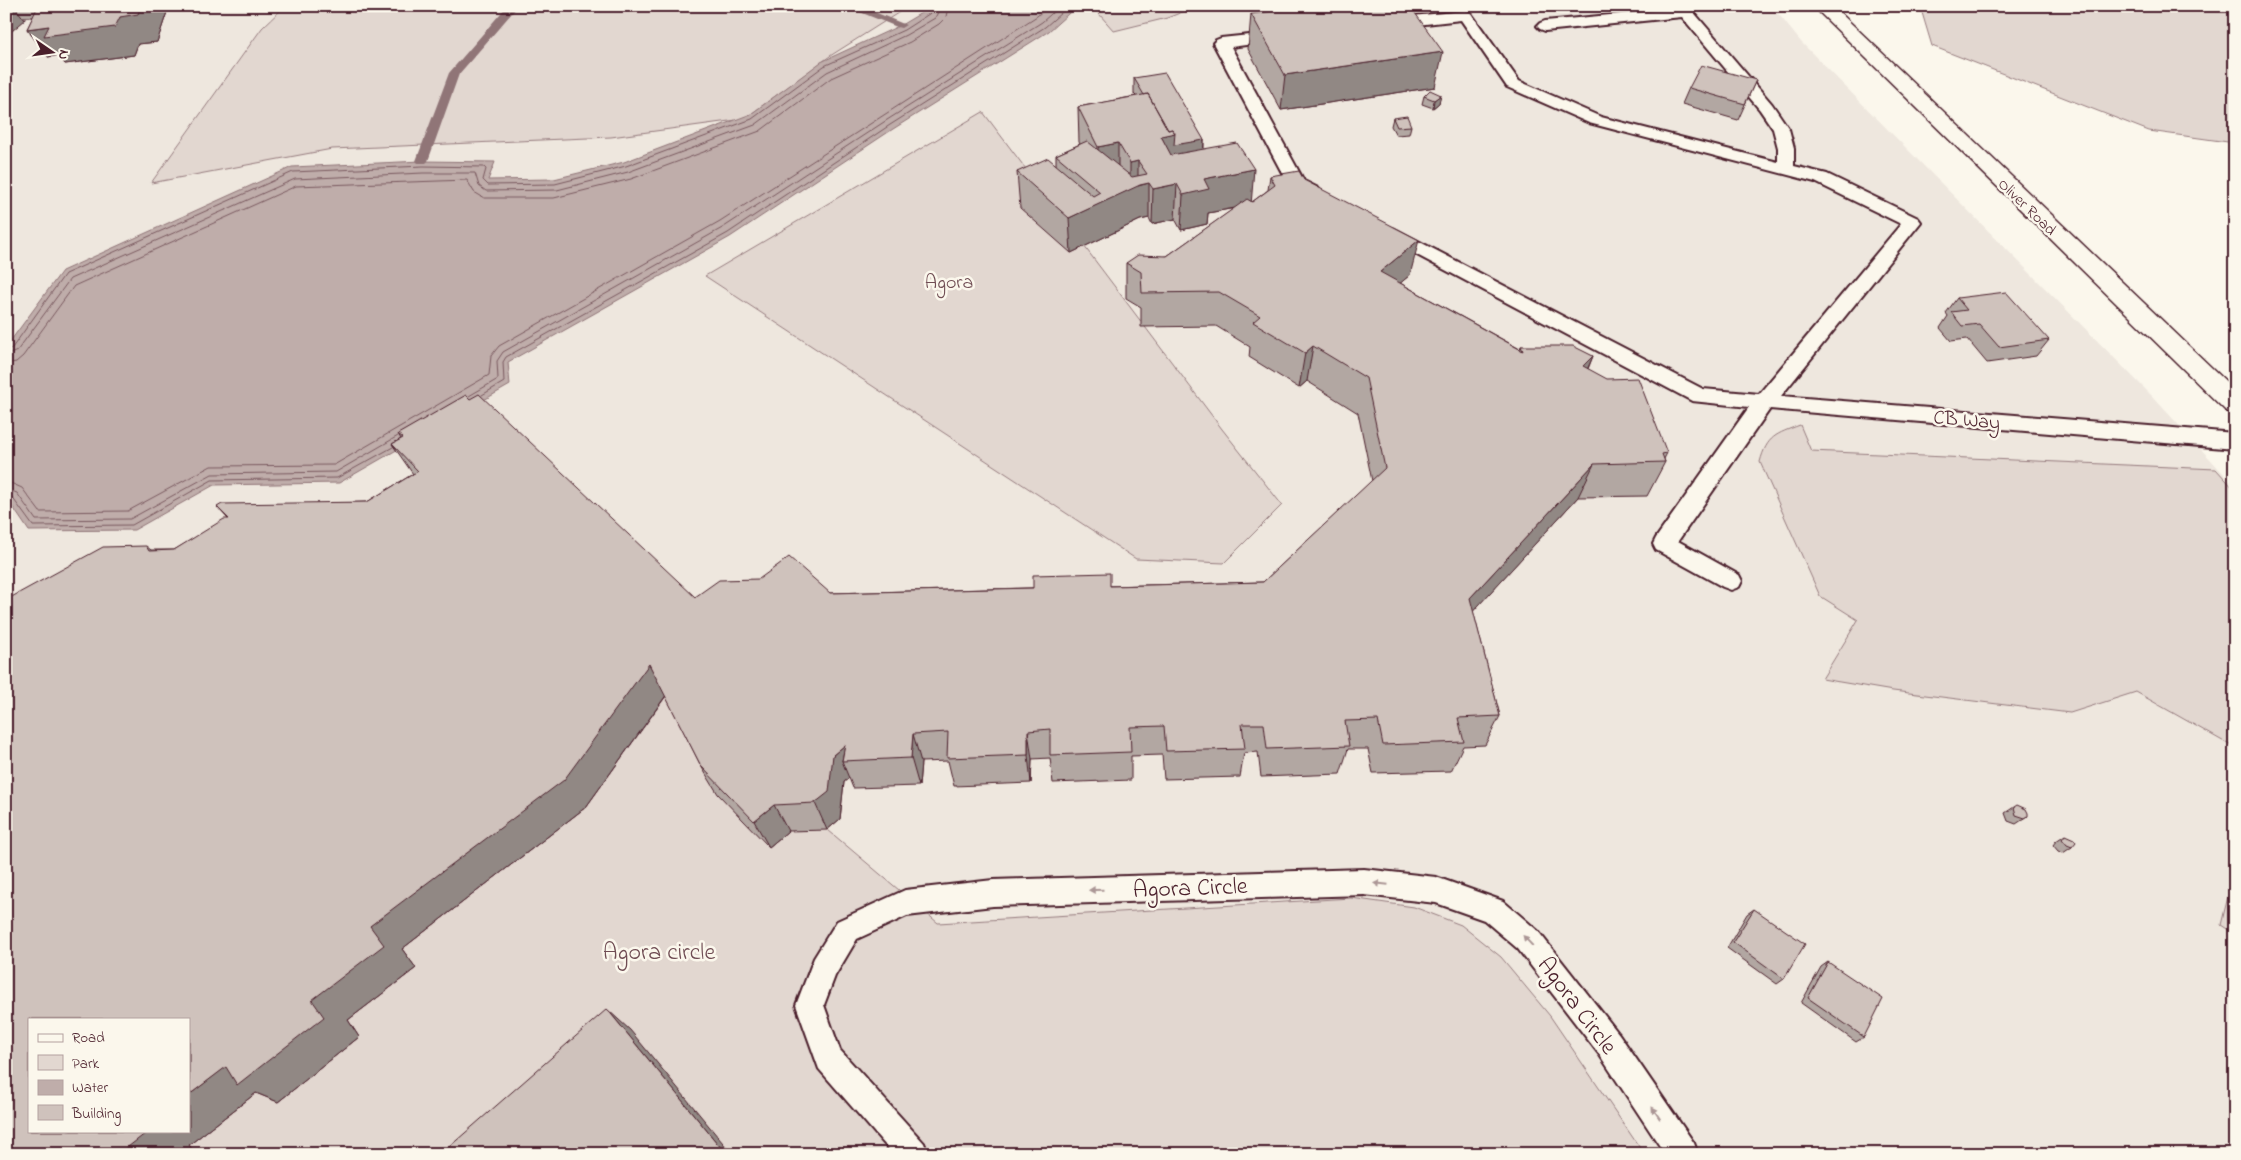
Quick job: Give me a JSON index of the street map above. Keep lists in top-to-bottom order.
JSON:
{
  "streets": {
    "main road": ["Oliver Road"],
    "lane": ["CB Way", "Agora Circle"]
  },
  "parks": ["Agora", "Agora circle"],
  "legend": [
    "Road",
    "Park",
    "Water",
    "Building"
  ],
  "north": "right"
}
